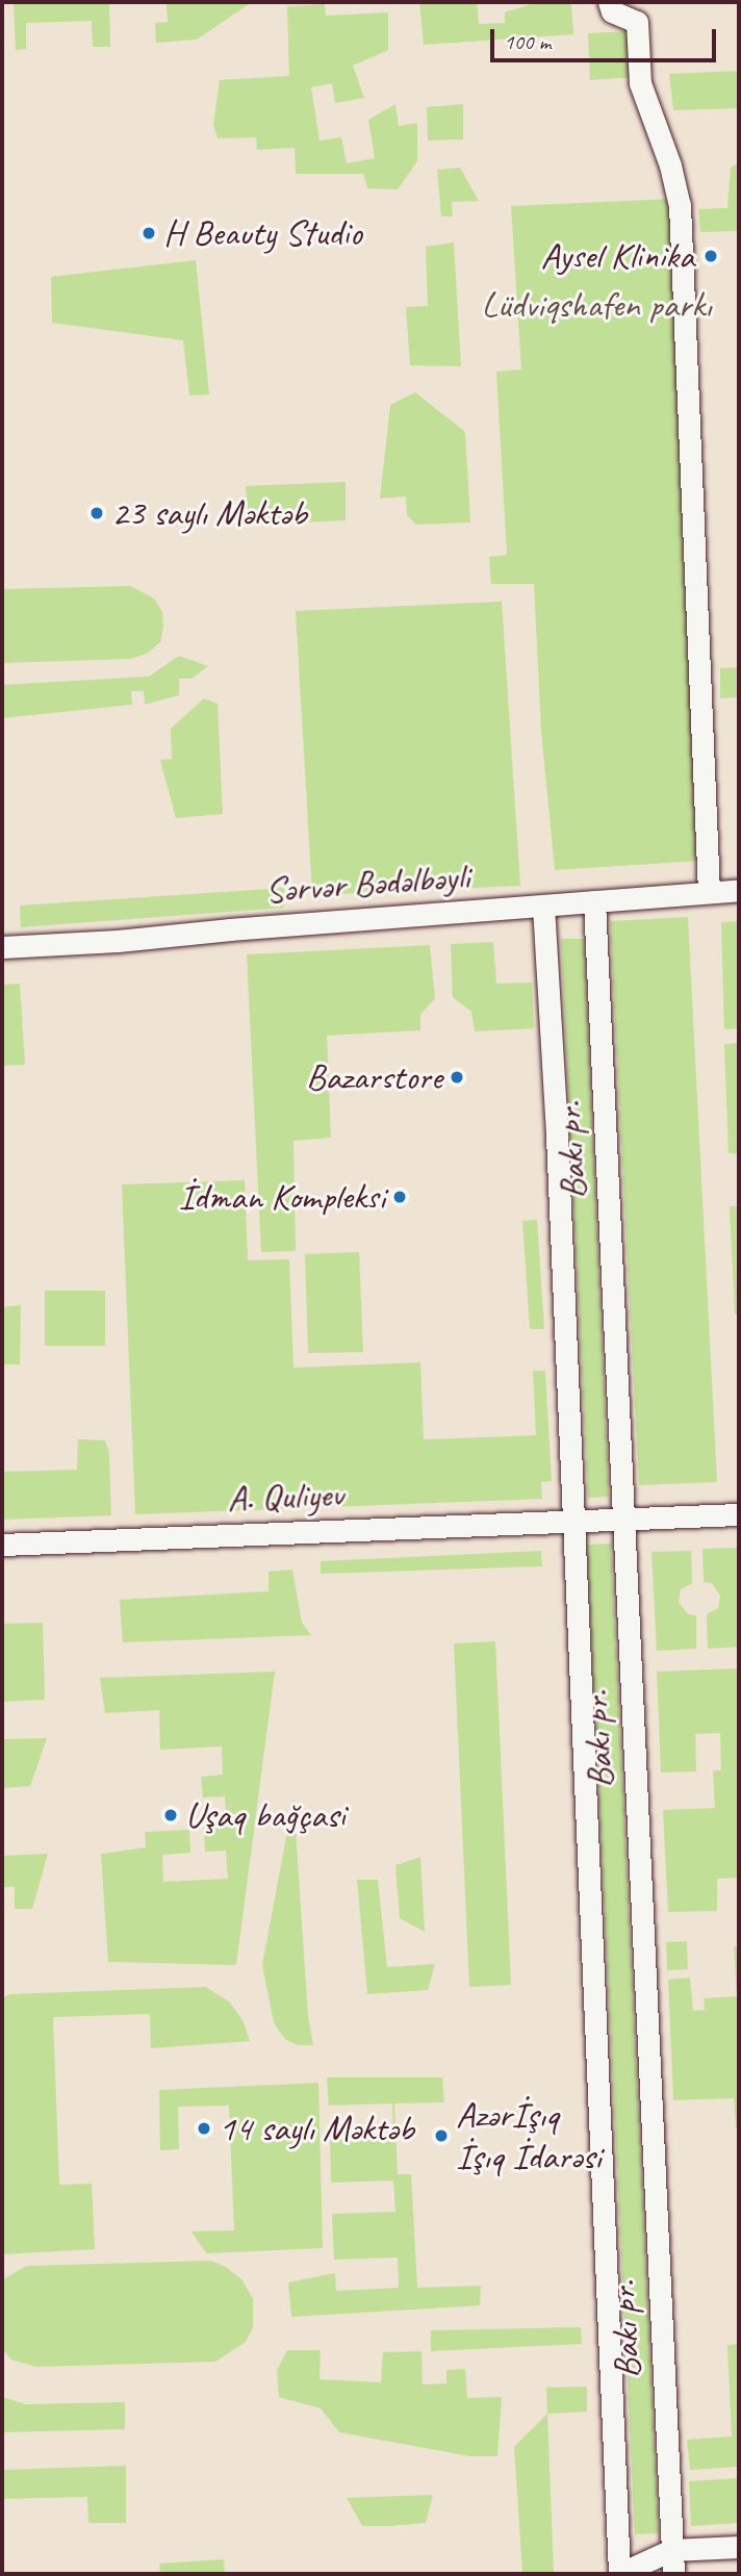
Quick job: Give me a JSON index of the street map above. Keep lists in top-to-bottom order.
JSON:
{
  "streets": {
    "street": ["Sərvər Bədəlbəyli", "Bakı pr.", "A. Quliyev"]
  },
  "crossings": [
    ["Sərvər Bədəlbəyli", "Bakı pr."],
    ["Bakı pr.", "A. Quliyev"]
  ],
  "parks": ["Lüdviqshafen parkı"],
  "places": [
    "H Beauty Studio",
    "Aysel Klinika",
    "23 saylı Məktəb",
    "Bazarstore",
    "İdman Kompleksi",
    "Uşaq bağçasi",
    "14 saylı Məktəb",
    "Azərİşıq İşıq İdarəsi"
  ],
  "scale_bar": "100 m"
}
